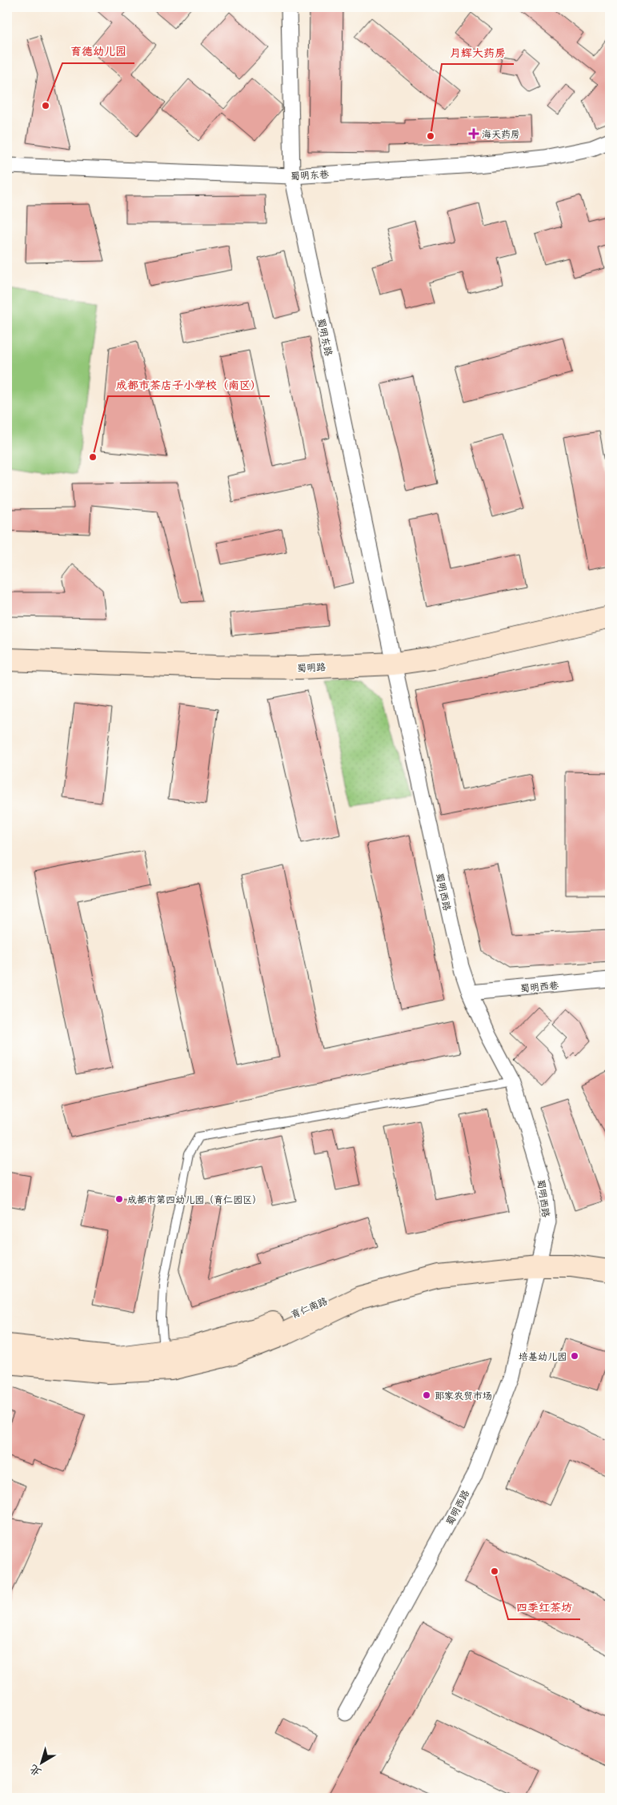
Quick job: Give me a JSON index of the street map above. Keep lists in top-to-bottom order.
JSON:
{
  "streets": {
    "street": [
      "蜀明东巷",
      "蜀明东路",
      "蜀明路",
      "蜀明西路",
      "蜀明西巷",
      "育仁南路"
    ]
  },
  "crossings": [
    ["蜀明东巷", "蜀明东路"],
    ["蜀明东路", "蜀明路"],
    ["蜀明东路", "蜀明西路"],
    ["蜀明路", "蜀明西路"],
    ["蜀明西路", "蜀明西巷"],
    ["蜀明西路", "育仁南路"]
  ],
  "places": {
    "other": [
      "育德幼儿园",
      "月辉大药房",
      "成都市茶店子小学校（南区）",
      "成都市第四幼儿园（育仁园区）",
      "培基幼儿园",
      "郎家农贸市场",
      "四季红茶坊"
    ],
    "health": ["海天药房"]
  },
  "north": "bottom left"
}
